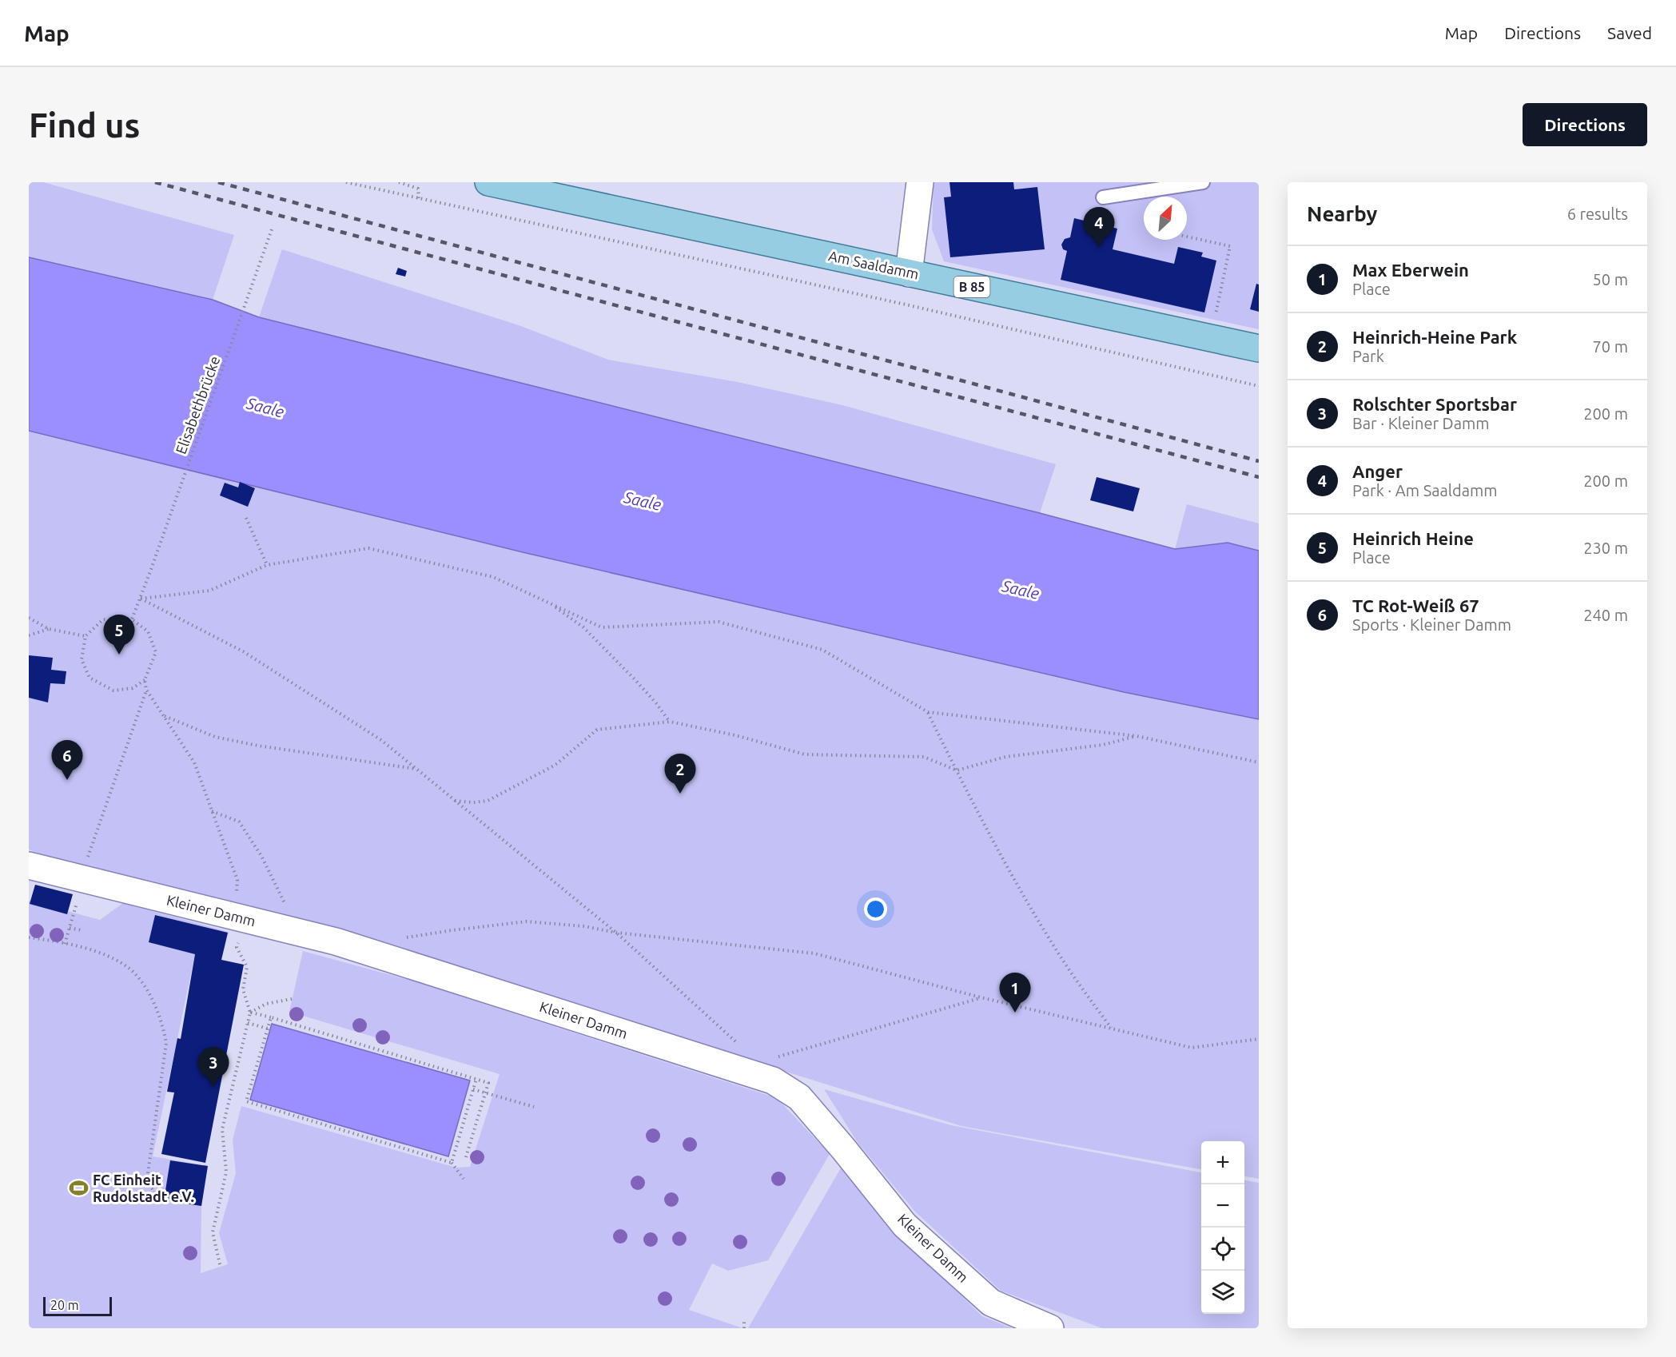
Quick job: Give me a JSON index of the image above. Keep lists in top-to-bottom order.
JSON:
{
  "streets": {
    "main road": ["Am Saaldamm", "B 85"],
    "street": ["Kleiner Damm"],
    "path": ["Elisabethbrücke"]
  },
  "water": ["Saale"],
  "places": {
    "sports": ["FC Einheit Rudolstadt e.V."]
  },
  "scale_bar": "20 m",
  "north": "top right",
  "page": {
    "header": "Map",
    "nav": ["Map", "Directions", "Saved"],
    "buttons": "Directions",
    "title": "Find us",
    "heading": ["Nearby", "6 results"],
    "pins": [
      "4",
      "5",
      "6",
      "2",
      "1",
      "3"
    ],
    "list": [
      {
        "mark": "1",
        "name": "Max Eberwein",
        "note": "Place",
        "value": "50 m"
      },
      {
        "mark": "2",
        "name": "Heinrich-Heine Park",
        "note": "Park",
        "value": "70 m"
      },
      {
        "mark": "3",
        "name": "Rolschter Sportsbar",
        "note": "Bar · Kleiner Damm",
        "value": "200 m"
      },
      {
        "mark": "4",
        "name": "Anger",
        "note": "Park · Am Saaldamm",
        "value": "200 m"
      },
      {
        "mark": "5",
        "name": "Heinrich Heine",
        "note": "Place",
        "value": "230 m"
      },
      {
        "mark": "6",
        "name": "TC Rot-Weiß 67",
        "note": "Sports · Kleiner Damm",
        "value": "240 m"
      }
    ],
    "map_buttons": ["+", "−"],
    "scale": "20 m"
  }
}
